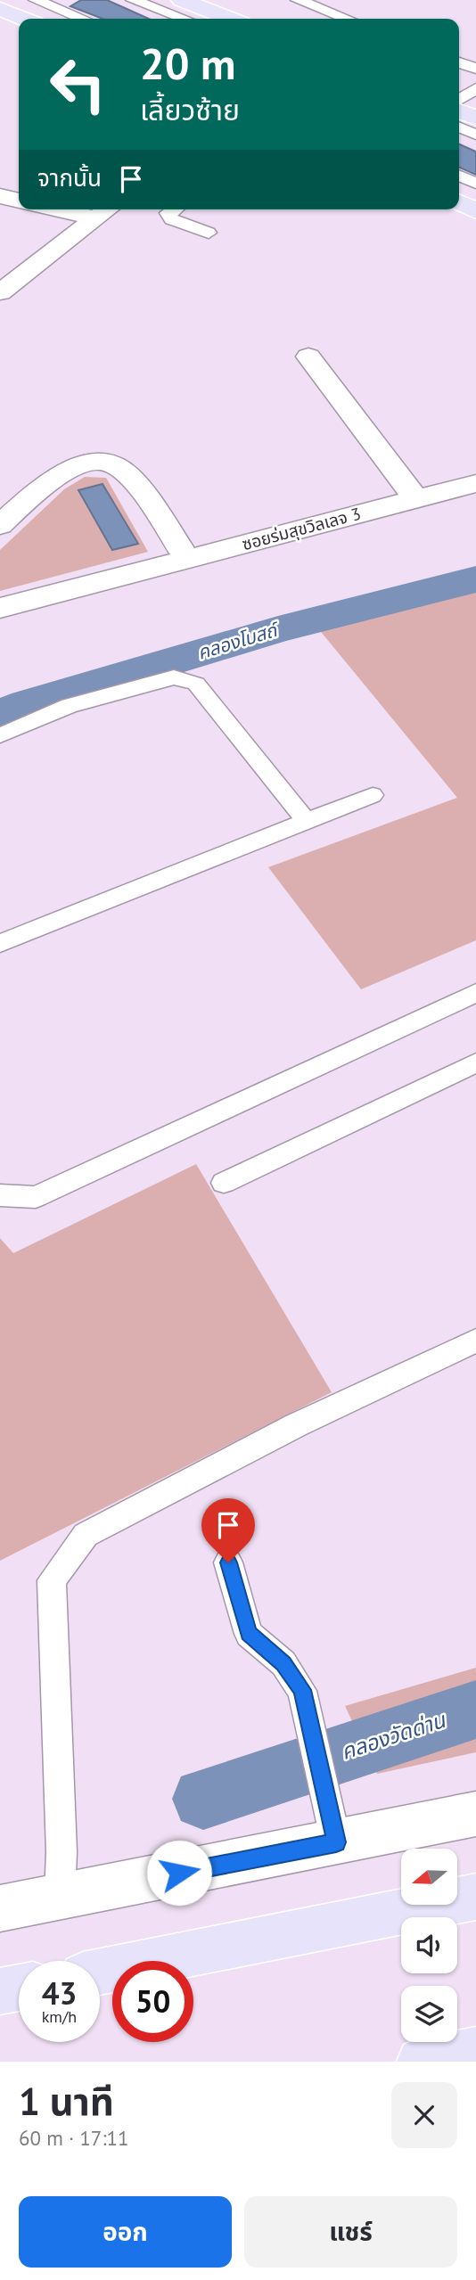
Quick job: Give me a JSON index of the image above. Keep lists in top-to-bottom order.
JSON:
{
  "streets": {
    "street": ["ซอยร่มสุขวิลเลจ 3"]
  },
  "water": ["คลองโบสถ์", "คลองวัดด่าน"],
  "north": "left",
  "page": {
    "turn": ["20 m", "เลี้ยวซ้าย"],
    "then": "จากนั้น",
    "speed": "43 km/h",
    "limit": "50",
    "heading": ["1 นาที", "60 m · 17:11"],
    "buttons": ["ออก", "แชร์"]
  }
}
